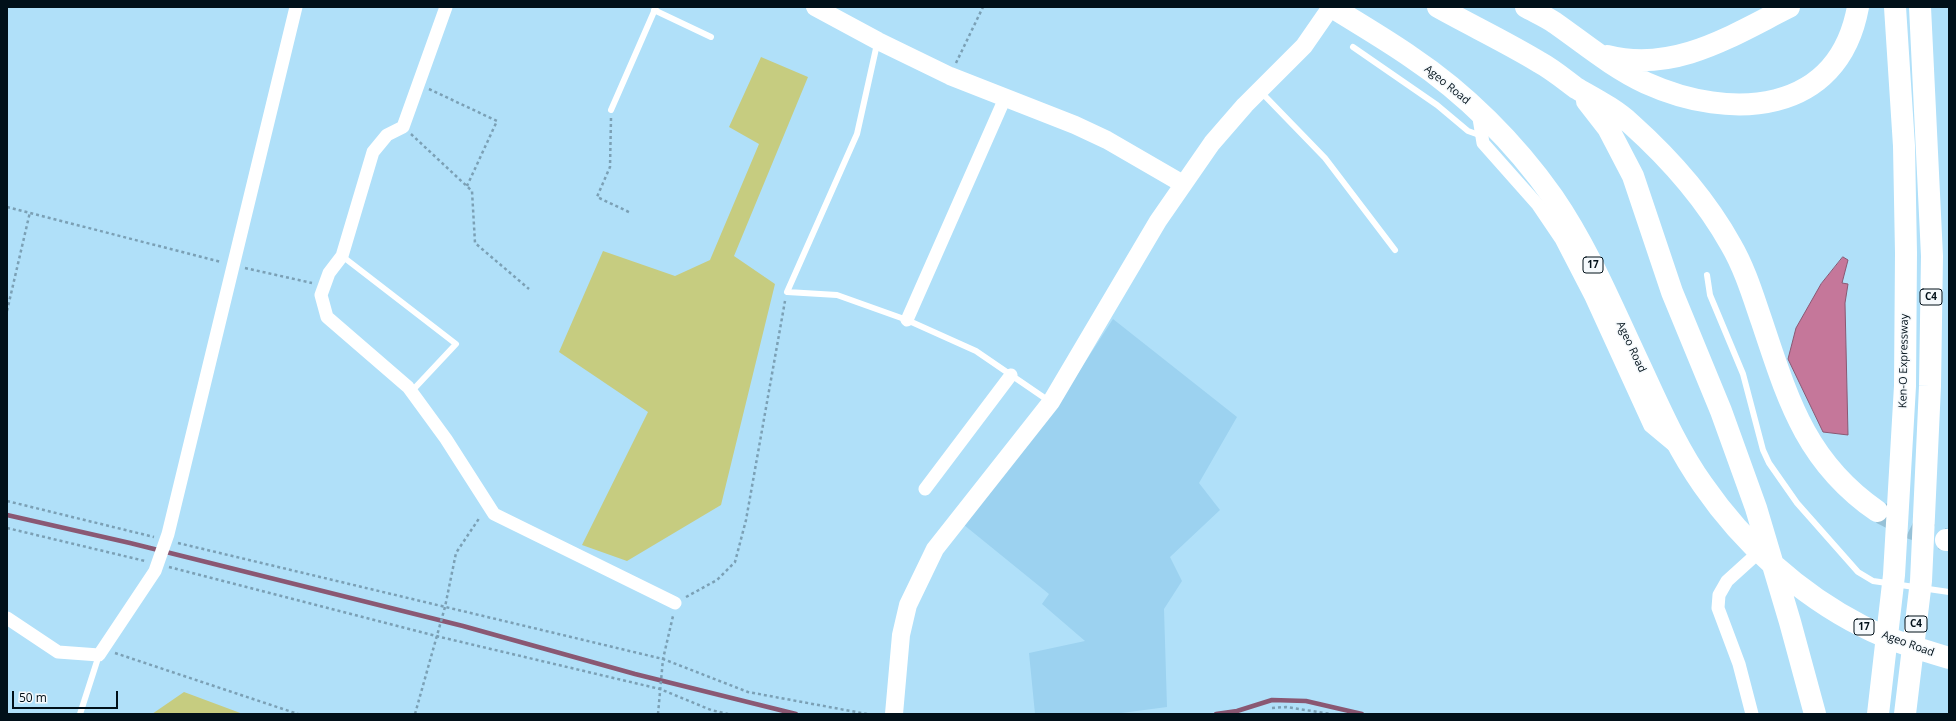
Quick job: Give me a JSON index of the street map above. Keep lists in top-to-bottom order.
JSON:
{
  "streets": {
    "highway": [
      "Ageo Road",
      "17",
      "C4",
      "Ken-O Expressway"
    ]
  },
  "scale_bar": "50 m"
}
